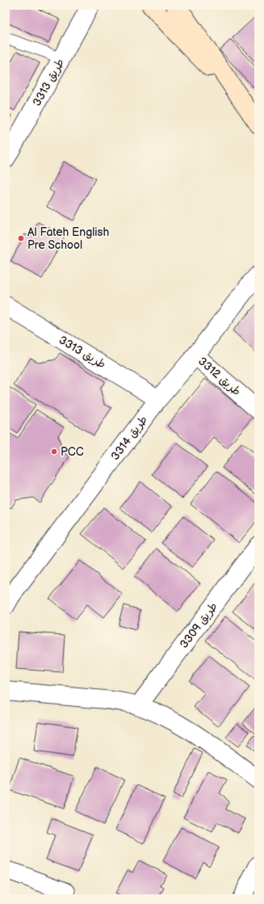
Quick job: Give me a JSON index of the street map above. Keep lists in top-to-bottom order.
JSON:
{
  "streets": {
    "street": [
      "طريق 3313",
      "طريق 3312",
      "طريق 3314",
      "طريق 3309"
    ]
  },
  "crossings": [
    ["طريق 3313", "طريق 3314"],
    ["طريق 3312", "طريق 3314"]
  ],
  "places": ["Al Fateh English Pre School", "PCC"]
}
